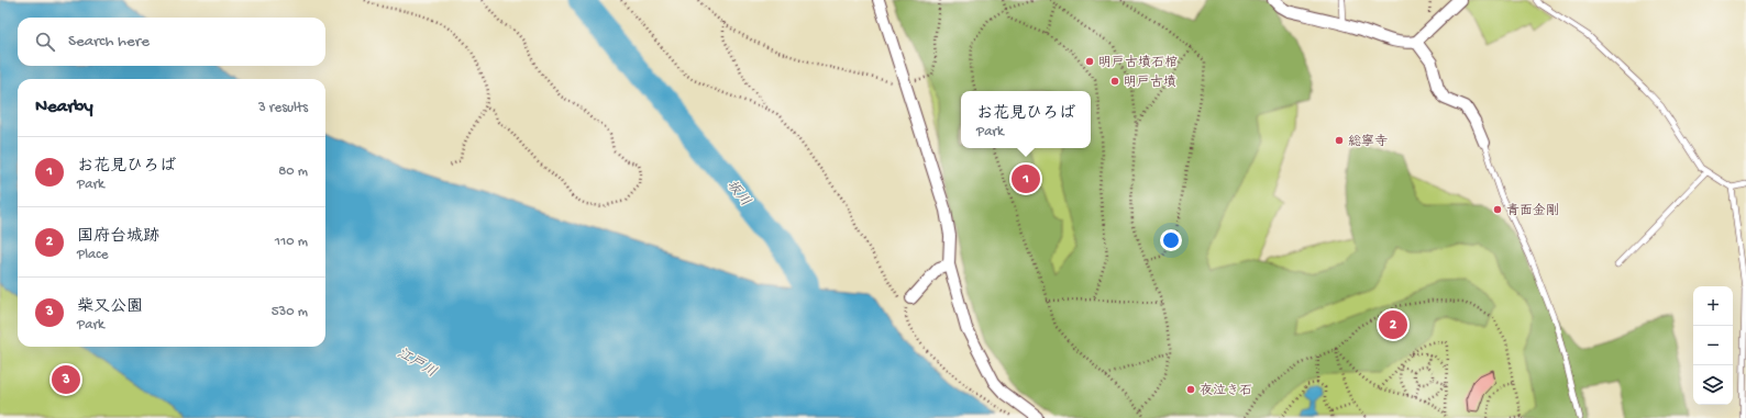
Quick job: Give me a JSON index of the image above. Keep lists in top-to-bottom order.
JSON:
{
  "water": ["坂川", "江戸川"],
  "places": [
    "明戸古墳石棺",
    "明戸古墳",
    "総寧寺",
    "青面金剛",
    "夜泣き石"
  ],
  "page": {
    "search": "Search here",
    "heading": ["Nearby", "3 results"],
    "popup": ["お花見ひろば", "Park"],
    "list": [
      {
        "mark": "1",
        "name": "お花見ひろば",
        "note": "Park",
        "value": "80 m"
      },
      {
        "mark": "2",
        "name": "国府台城跡",
        "note": "Place",
        "value": "110 m"
      },
      {
        "mark": "3",
        "name": "柴又公園",
        "note": "Park",
        "value": "530 m"
      }
    ],
    "pins": ["1", "2", "3"],
    "map_buttons": ["+", "−"]
  }
}
